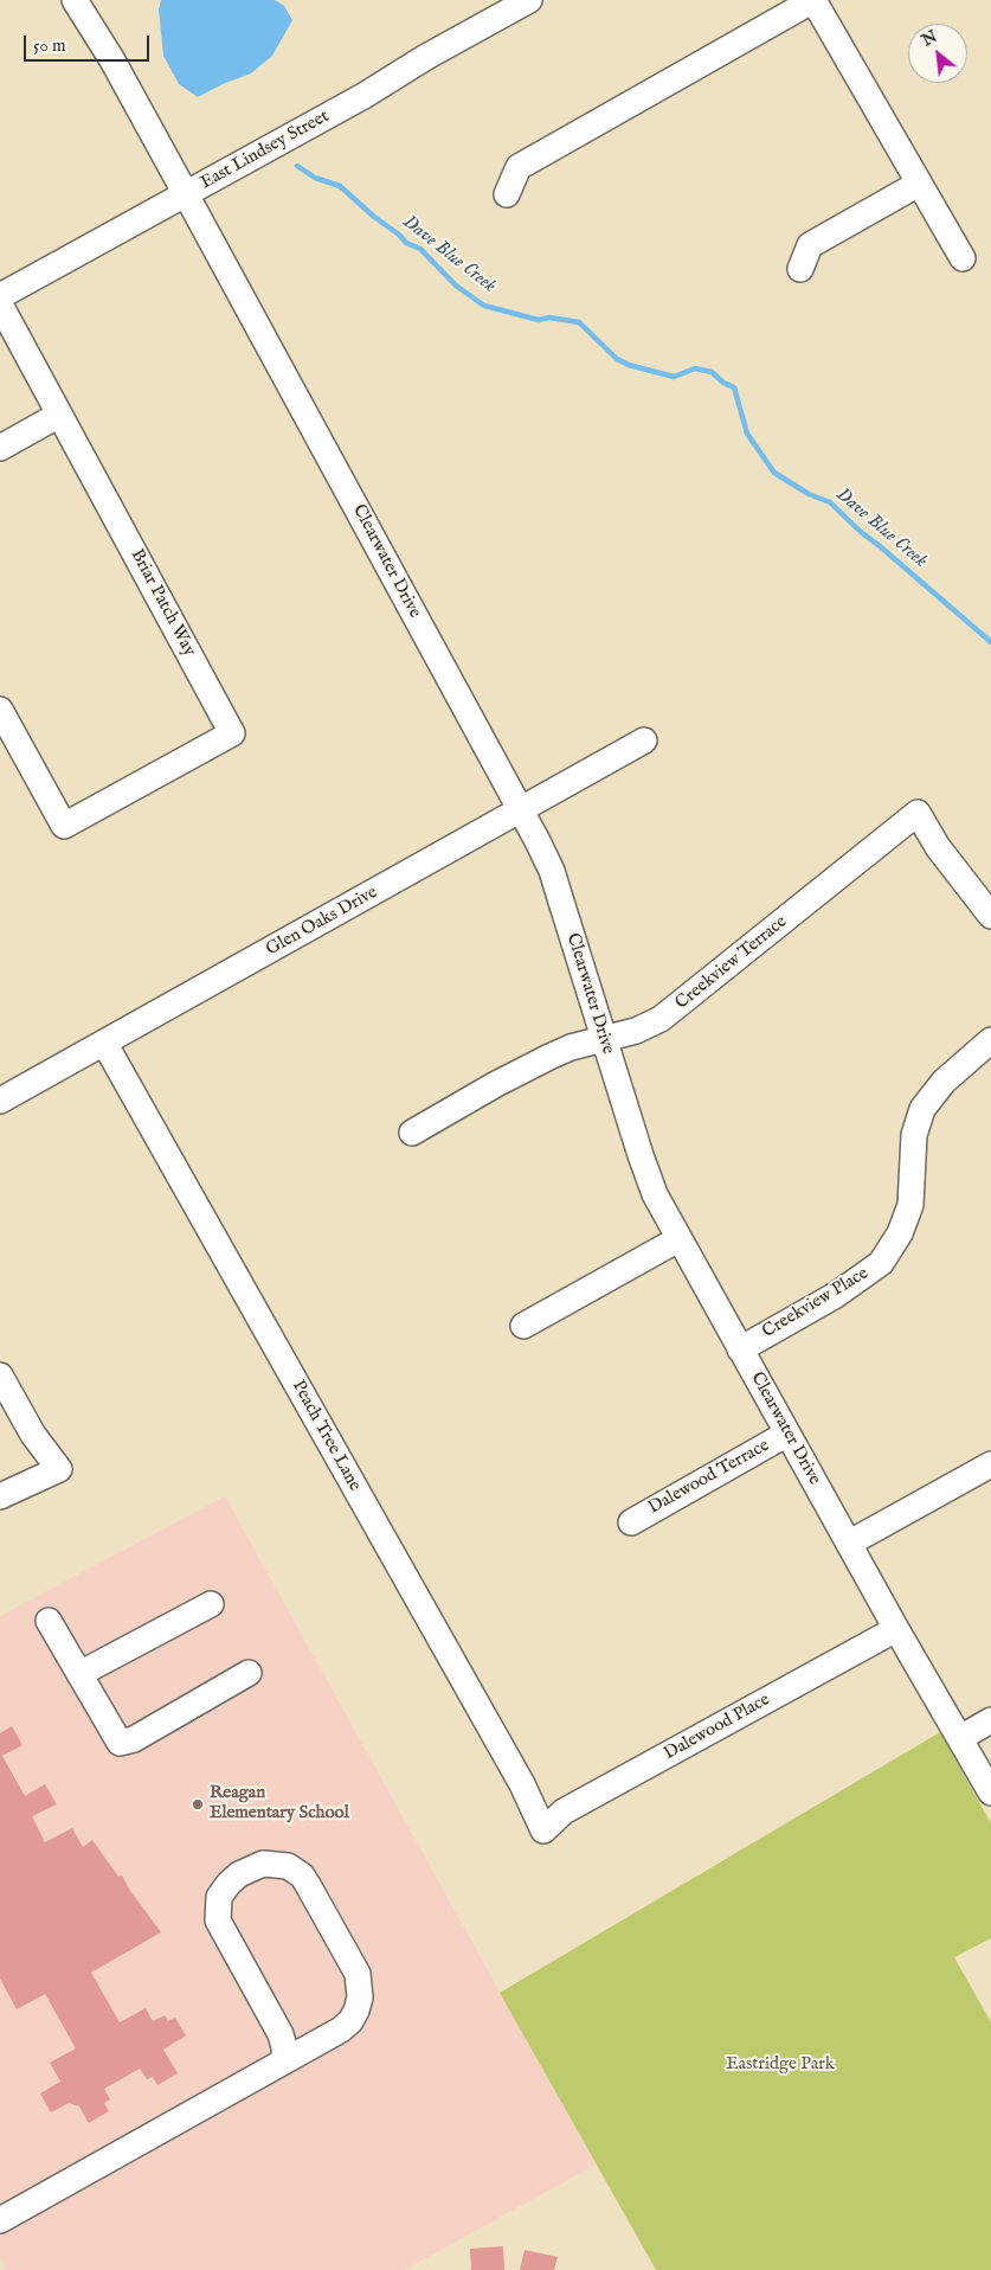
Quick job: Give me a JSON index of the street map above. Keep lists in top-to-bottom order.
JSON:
{
  "streets": {
    "street": [
      "East Lindsey Street",
      "Clearwater Drive",
      "Briar Patch Way",
      "Glen Oaks Drive",
      "Creekview Terrace",
      "Creekview Place",
      "Peach Tree Lane",
      "Dalewood Terrace",
      "Dalewood Place"
    ]
  },
  "crossings": [
    ["East Lindsey Street", "Clearwater Drive"],
    ["Clearwater Drive", "Glen Oaks Drive"],
    ["Clearwater Drive", "Creekview Terrace"],
    ["Clearwater Drive", "Creekview Place"],
    ["Clearwater Drive", "Dalewood Terrace"],
    ["Clearwater Drive", "Dalewood Place"],
    ["Glen Oaks Drive", "Peach Tree Lane"],
    ["Peach Tree Lane", "Dalewood Place"]
  ],
  "water": ["Dave Blue Creek"],
  "parks": ["Eastridge Park"],
  "places": ["Reagan Elementary School"],
  "scale_bar": "50 m",
  "north": "top left"
}
